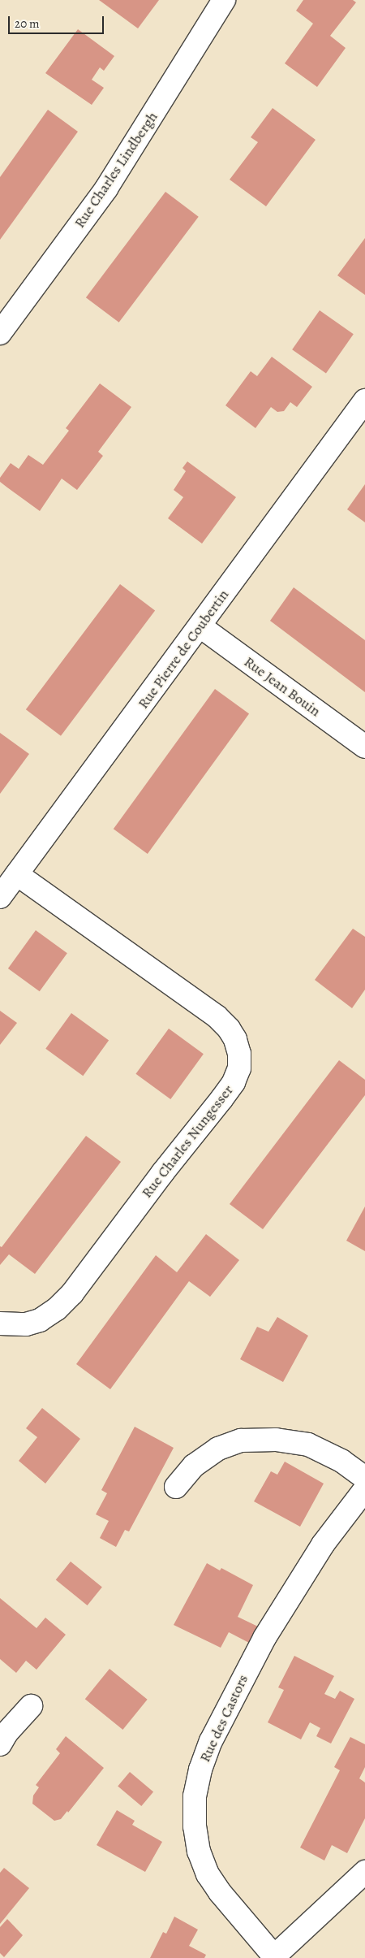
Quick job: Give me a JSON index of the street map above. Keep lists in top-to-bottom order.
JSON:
{
  "streets": {
    "street": [
      "Rue Charles Lindbergh",
      "Rue Pierre de Coubertin",
      "Rue Jean Bouin",
      "Rue Charles Nungesser",
      "Rue des Castors"
    ]
  },
  "crossings": [
    ["Rue Pierre de Coubertin", "Rue Jean Bouin"],
    ["Rue Pierre de Coubertin", "Rue Charles Nungesser"]
  ],
  "scale_bar": "20 m"
}
